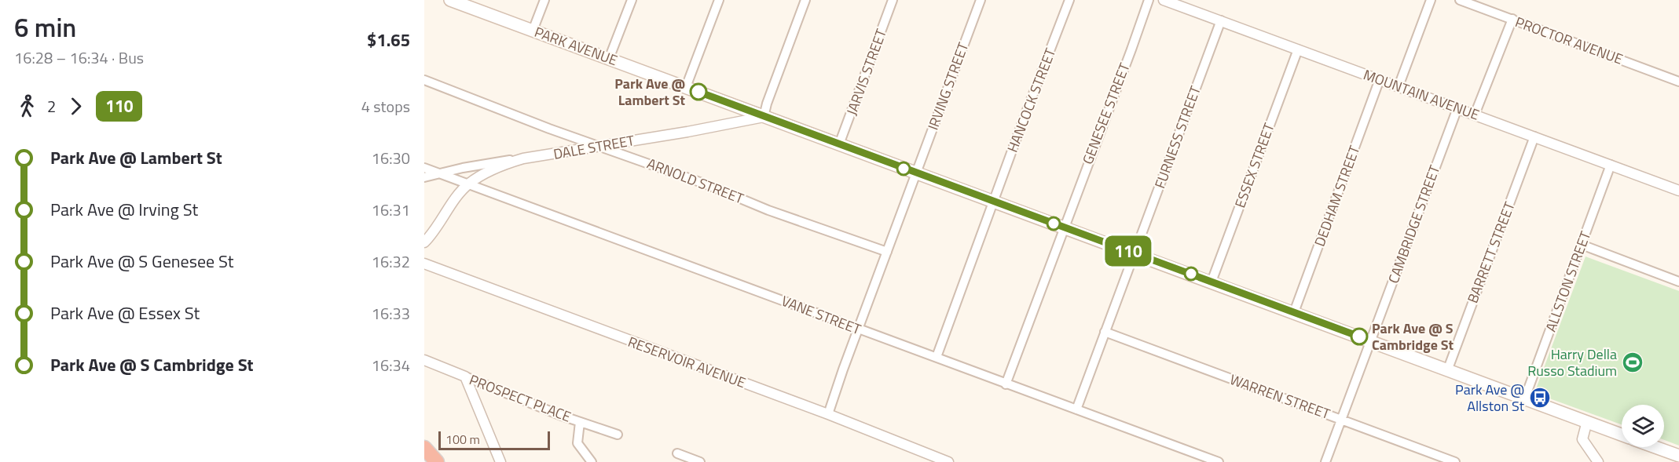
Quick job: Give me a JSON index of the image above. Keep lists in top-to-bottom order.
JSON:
{
  "streets": {
    "main road": ["PARK AVENUE"],
    "street": [
      "PROCTOR AVENUE",
      "JARVIS STREET",
      "IRVING STREET",
      "MOUNTAIN AVENUE",
      "HANCOCK STREET",
      "GENESEE STREET",
      "FURNESS STREET",
      "DALE STREET",
      "ESSEX STREET",
      "ARNOLD STREET",
      "DEDHAM STREET",
      "CAMBRIDGE STREET",
      "BARRETT STREET",
      "ALLSTON STREET",
      "VANE STREET",
      "RESERVOIR AVENUE",
      "WARREN STREET",
      "PROSPECT PLACE"
    ]
  },
  "crossings": [
    ["PARK AVENUE", "JARVIS STREET"],
    ["PARK AVENUE", "IRVING STREET"],
    ["PARK AVENUE", "HANCOCK STREET"],
    ["PARK AVENUE", "GENESEE STREET"],
    ["PARK AVENUE", "FURNESS STREET"],
    ["PARK AVENUE", "DALE STREET"],
    ["PARK AVENUE", "ESSEX STREET"],
    ["PARK AVENUE", "DEDHAM STREET"],
    ["PARK AVENUE", "CAMBRIDGE STREET"],
    ["PARK AVENUE", "BARRETT STREET"],
    ["PARK AVENUE", "ALLSTON STREET"],
    ["IRVING STREET", "ARNOLD STREET"],
    ["IRVING STREET", "VANE STREET"],
    ["IRVING STREET", "RESERVOIR AVENUE"],
    ["MOUNTAIN AVENUE", "FURNESS STREET"],
    ["MOUNTAIN AVENUE", "ESSEX STREET"],
    ["MOUNTAIN AVENUE", "DEDHAM STREET"],
    ["MOUNTAIN AVENUE", "CAMBRIDGE STREET"],
    ["MOUNTAIN AVENUE", "BARRETT STREET"],
    ["MOUNTAIN AVENUE", "ALLSTON STREET"],
    ["HANCOCK STREET", "VANE STREET"],
    ["GENESEE STREET", "VANE STREET"],
    ["FURNESS STREET", "VANE STREET"],
    ["FURNESS STREET", "WARREN STREET"],
    ["DALE STREET", "ARNOLD STREET"],
    ["DALE STREET", "VANE STREET"],
    ["CAMBRIDGE STREET", "WARREN STREET"]
  ],
  "places": {
    "other": ["Park Ave @ Lambert St", "Park Ave @ S Cambridge St"],
    "sports": ["Harry Della Russo Stadium"],
    "bus stop": ["Park Ave @ Allston St"]
  },
  "lines": ["bus line 110"],
  "scale_bar": "100 m",
  "page": {
    "heading": ["6 min", "16:28 – 16:34 · Bus", "$1.65"],
    "on_map": "110",
    "legs": ["2", "110", "4 stops"],
    "list": [
      {
        "name": "Park Ave @ Lambert St",
        "value": "16:30"
      },
      {
        "name": "Park Ave @ Irving St",
        "value": "16:31"
      },
      {
        "name": "Park Ave @ S Genesee St",
        "value": "16:32"
      },
      {
        "name": "Park Ave @ Essex St",
        "value": "16:33"
      },
      {
        "name": "Park Ave @ S Cambridge St",
        "value": "16:34"
      }
    ],
    "scale": "100 m"
  }
}
